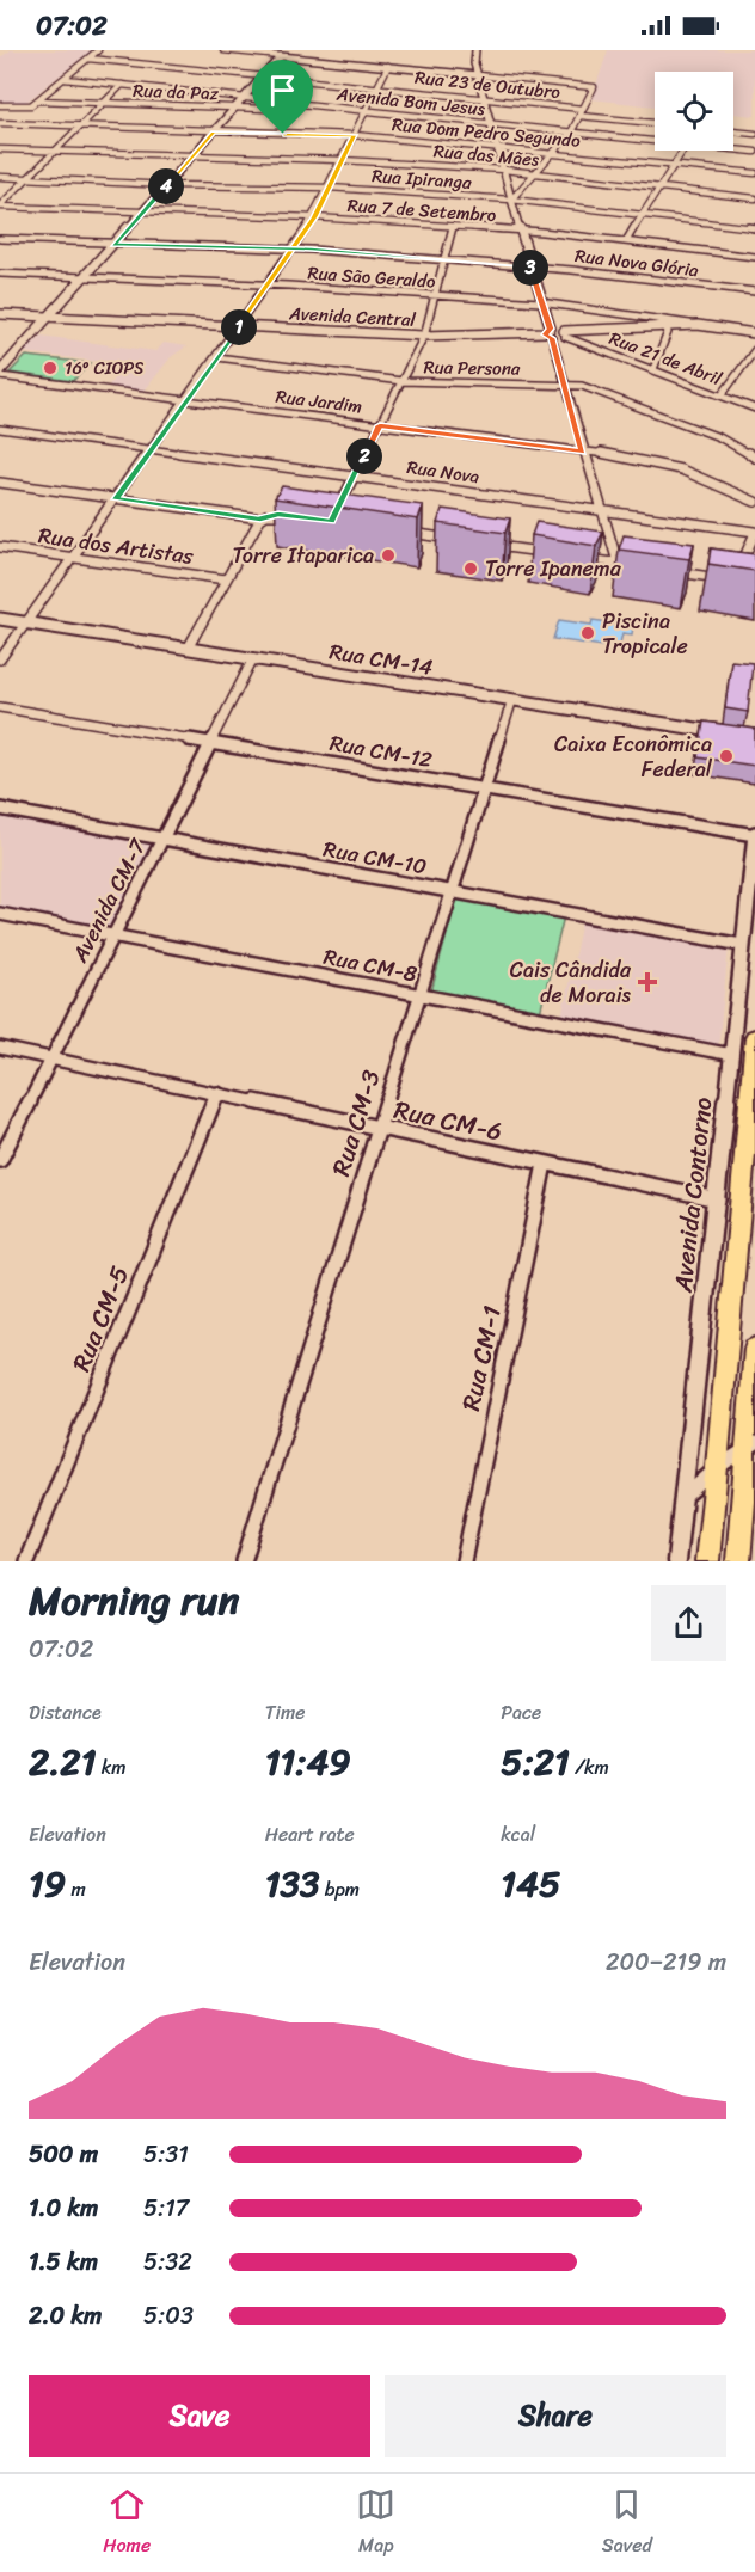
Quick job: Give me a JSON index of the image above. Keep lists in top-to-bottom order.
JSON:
{
  "streets": {
    "street": [
      "Rua 23 de Outubro",
      "Rua da Paz",
      "Avenida Bom Jesus",
      "Rua Dom Pedro Segundo",
      "Rua das Mães",
      "Rua Ipiranga",
      "Rua 7 de Setembro",
      "Rua Nova Glória",
      "Rua São Geraldo",
      "Avenida Central",
      "Rua 21 de Abril",
      "Rua Persona",
      "Rua Jardim",
      "Rua Nova",
      "Rua dos Artistas",
      "Rua CM-14",
      "Rua CM-12",
      "Rua CM-10",
      "Avenida CM-7",
      "Rua CM-8",
      "Rua CM-6",
      "Rua CM-3",
      "Avenida Contorno",
      "Rua CM-5",
      "Rua CM-1"
    ]
  },
  "crossings": [
    ["Rua da Paz", "Avenida Bom Jesus"],
    ["Avenida Central", "Rua 21 de Abril"],
    ["Rua CM-14", "Avenida CM-7"],
    ["Rua CM-14", "Rua CM-3"],
    ["Rua CM-12", "Avenida CM-7"],
    ["Rua CM-12", "Rua CM-3"],
    ["Rua CM-12", "Avenida Contorno"],
    ["Rua CM-10", "Avenida CM-7"],
    ["Rua CM-10", "Rua CM-3"],
    ["Rua CM-10", "Avenida Contorno"],
    ["Avenida CM-7", "Rua CM-8"],
    ["Avenida CM-7", "Rua CM-6"],
    ["Rua CM-8", "Rua CM-3"],
    ["Rua CM-8", "Avenida Contorno"],
    ["Rua CM-6", "Rua CM-3"],
    ["Rua CM-6", "Avenida Contorno"],
    ["Rua CM-6", "Rua CM-5"],
    ["Rua CM-6", "Rua CM-1"]
  ],
  "places": {
    "other": [
      "16º CIOPS",
      "Torre Itaparica",
      "Torre Ipanema",
      "Piscina Tropicale",
      "Caixa Econômica Federal"
    ],
    "health": ["Cais Cândida de Morais"]
  },
  "page": {
    "status": "07:02",
    "pins": [
      "4",
      "3",
      "1",
      "2"
    ],
    "heading": ["Morning run", "07:02"],
    "stats": [
      ["Distance", "2.21 km"],
      ["Time", "11:49"],
      ["Pace", "5:21 /km"],
      ["Elevation", "19 m"],
      ["Heart rate", "133 bpm"],
      ["kcal", "145"]
    ],
    "chart": ["Elevation", "200–219 m"],
    "list": [
      {
        "name": "500 m",
        "note": "5:31"
      },
      {
        "name": "1.0 km",
        "note": "5:17"
      },
      {
        "name": "1.5 km",
        "note": "5:32"
      },
      {
        "name": "2.0 km",
        "note": "5:03"
      }
    ],
    "buttons": ["Save", "Share"],
    "tabs": ["Home", "Map", "Saved"]
  }
}
